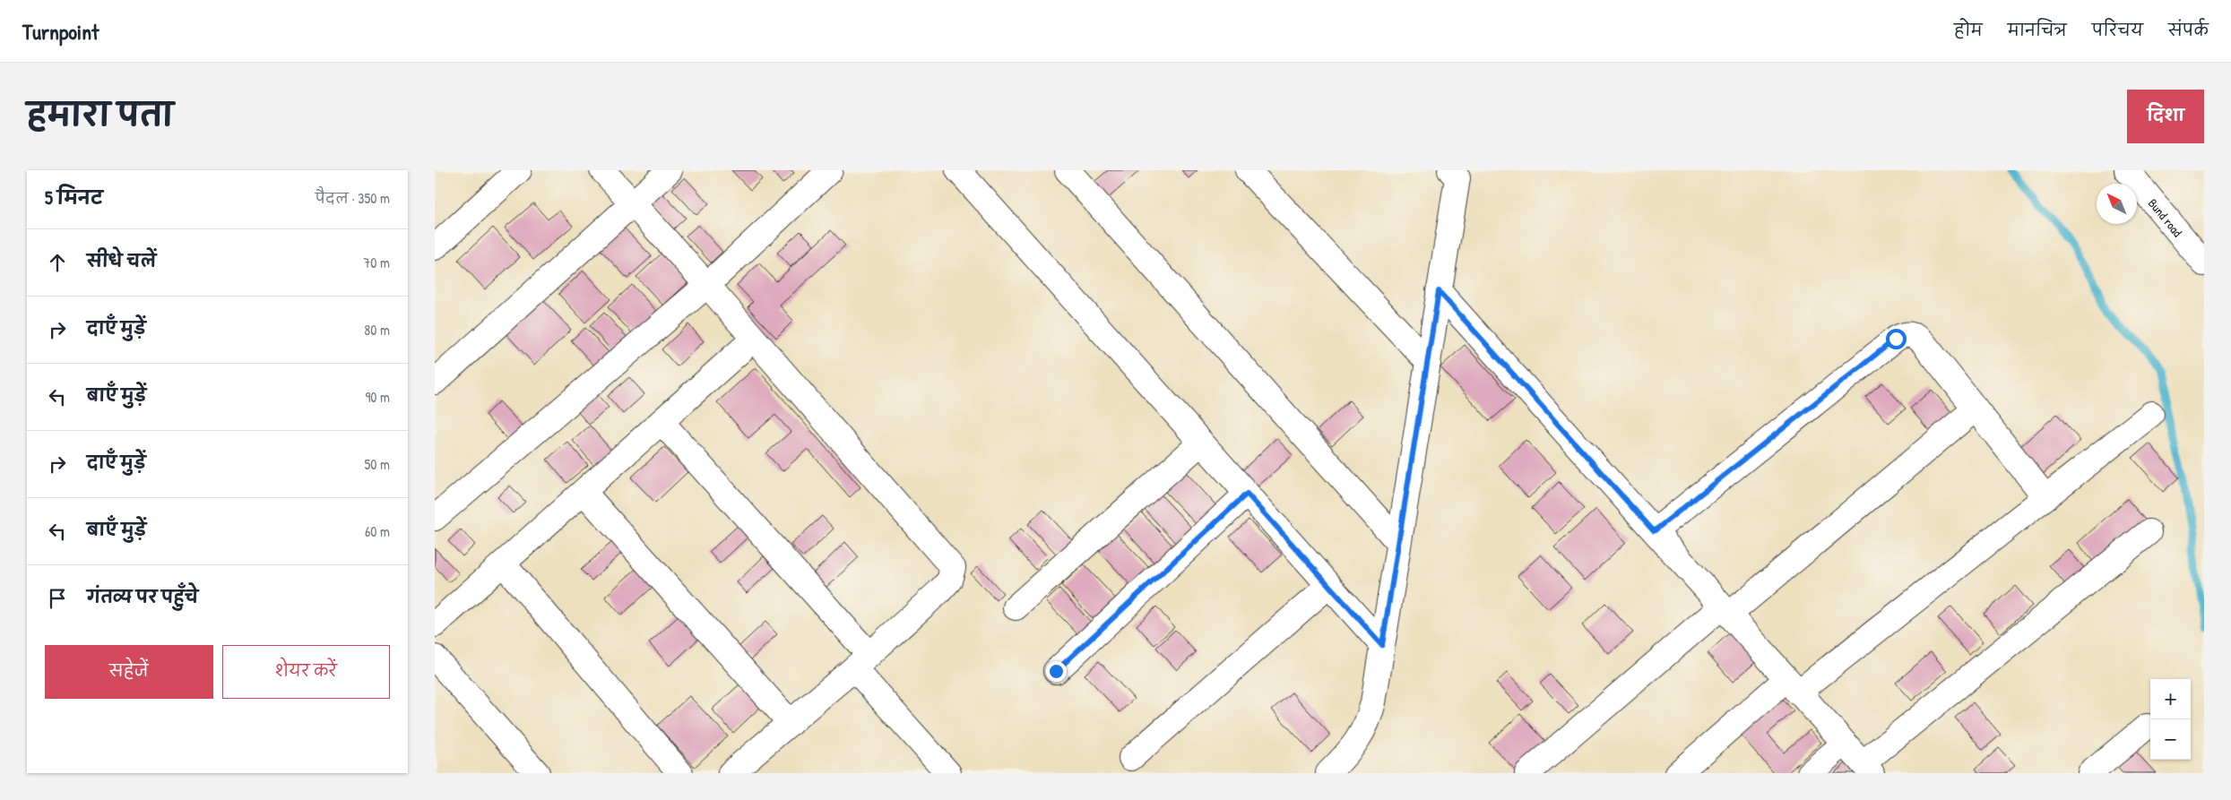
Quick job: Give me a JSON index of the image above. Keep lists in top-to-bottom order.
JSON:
{
  "streets": {
    "street": ["Bund road"]
  },
  "north": "top left",
  "page": {
    "header": "Turnpoint",
    "nav": [
      "होम",
      "मानचित्र",
      "परिचय",
      "संपर्क"
    ],
    "title": "हमारा पता",
    "buttons": [
      "दिशा",
      ["सहेजें", "शेयर करें"]
    ],
    "heading": ["5 मिनट", "पैदल · 350 m"],
    "list": [
      ["सीधे चलें", "70 m"],
      ["दाएँ मुड़ें", "80 m"],
      ["बाएँ मुड़ें", "90 m"],
      ["दाएँ मुड़ें", "50 m"],
      ["बाएँ मुड़ें", "60 m"],
      "गंतव्य पर पहुँचे"
    ],
    "map_buttons": ["+", "−"]
  }
}
